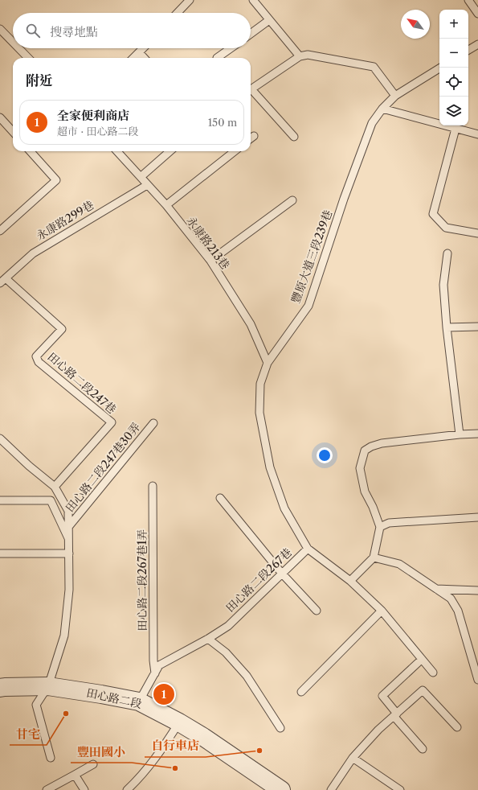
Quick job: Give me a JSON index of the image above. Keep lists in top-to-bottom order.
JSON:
{
  "streets": {
    "street": ["田心路二段"],
    "lane": [
      "永康路299巷",
      "永康路213巷",
      "豐原大道三段239巷",
      "田心路二段247巷",
      "田心路二段247巷30弄",
      "田心路二段267巷1弄",
      "田心路二段267巷"
    ]
  },
  "crossings": [
    ["永康路299巷", "永康路213巷"],
    ["永康路299巷", "田心路二段247巷"],
    ["永康路213巷", "豐原大道三段239巷"],
    ["豐原大道三段239巷", "田心路二段267巷"],
    ["田心路二段267巷1弄", "田心路二段267巷"],
    ["田心路二段267巷", "田心路二段"]
  ],
  "places": ["甘宅", "自行車店", "豐田國小"],
  "north": "top left",
  "page": {
    "map_buttons": ["+", "−"],
    "search": "搜尋地點",
    "heading": "附近",
    "list": [
      {
        "mark": "1",
        "name": "全家便利商店",
        "note": "超市 · 田心路二段",
        "value": "150 m"
      }
    ],
    "pins": "1"
  }
}
